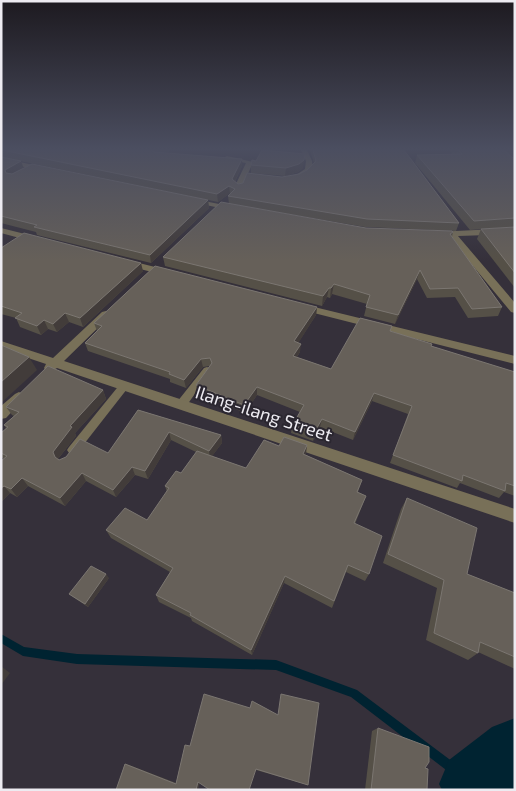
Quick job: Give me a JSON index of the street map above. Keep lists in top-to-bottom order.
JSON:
{
  "streets": {
    "street": ["Ilang-ilang Street"]
  }
}
